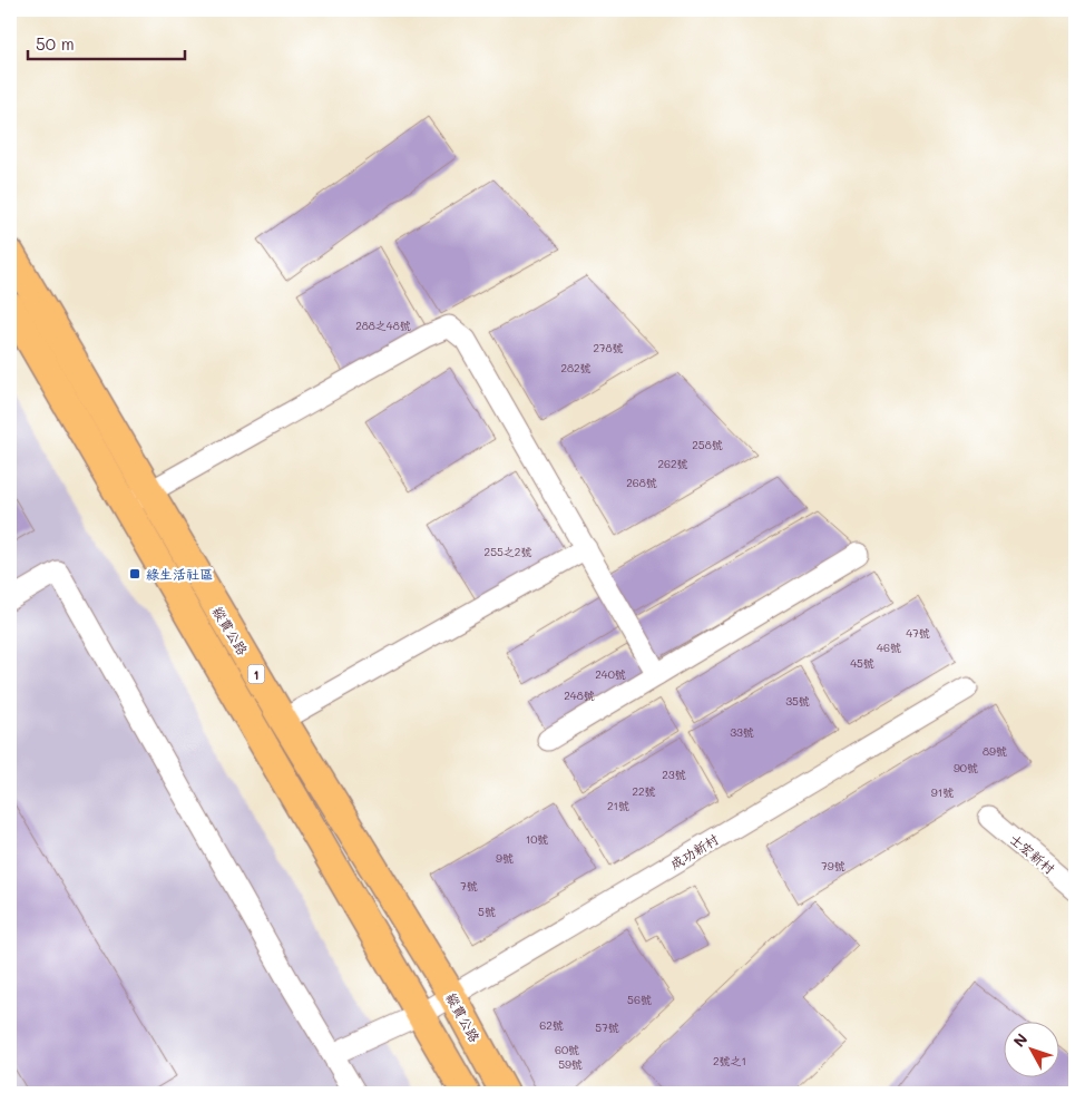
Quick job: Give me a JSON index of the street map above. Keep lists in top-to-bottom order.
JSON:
{
  "streets": {
    "main road": ["縱貫公路", "1"],
    "lane": ["成功新村", "士宏新村"]
  },
  "crossings": [
    ["縱貫公路", "成功新村"]
  ],
  "places": {
    "transit": ["綠生活社區"]
  },
  "house_numbers": [
    "288之48號",
    "278號",
    "282號",
    "258號",
    "262號",
    "268號",
    "255之2號",
    "47號",
    "46號",
    "45號",
    "240號",
    "248號",
    "35號",
    "33號",
    "89號",
    "90號",
    "23號",
    "22號",
    "91號",
    "21號",
    "10號",
    "9號",
    "79號",
    "7號",
    "5號",
    "56號",
    "62號",
    "57號",
    "60號",
    "2號之1",
    "59號"
  ],
  "scale_bar": "50 m",
  "north": "top left"
}
